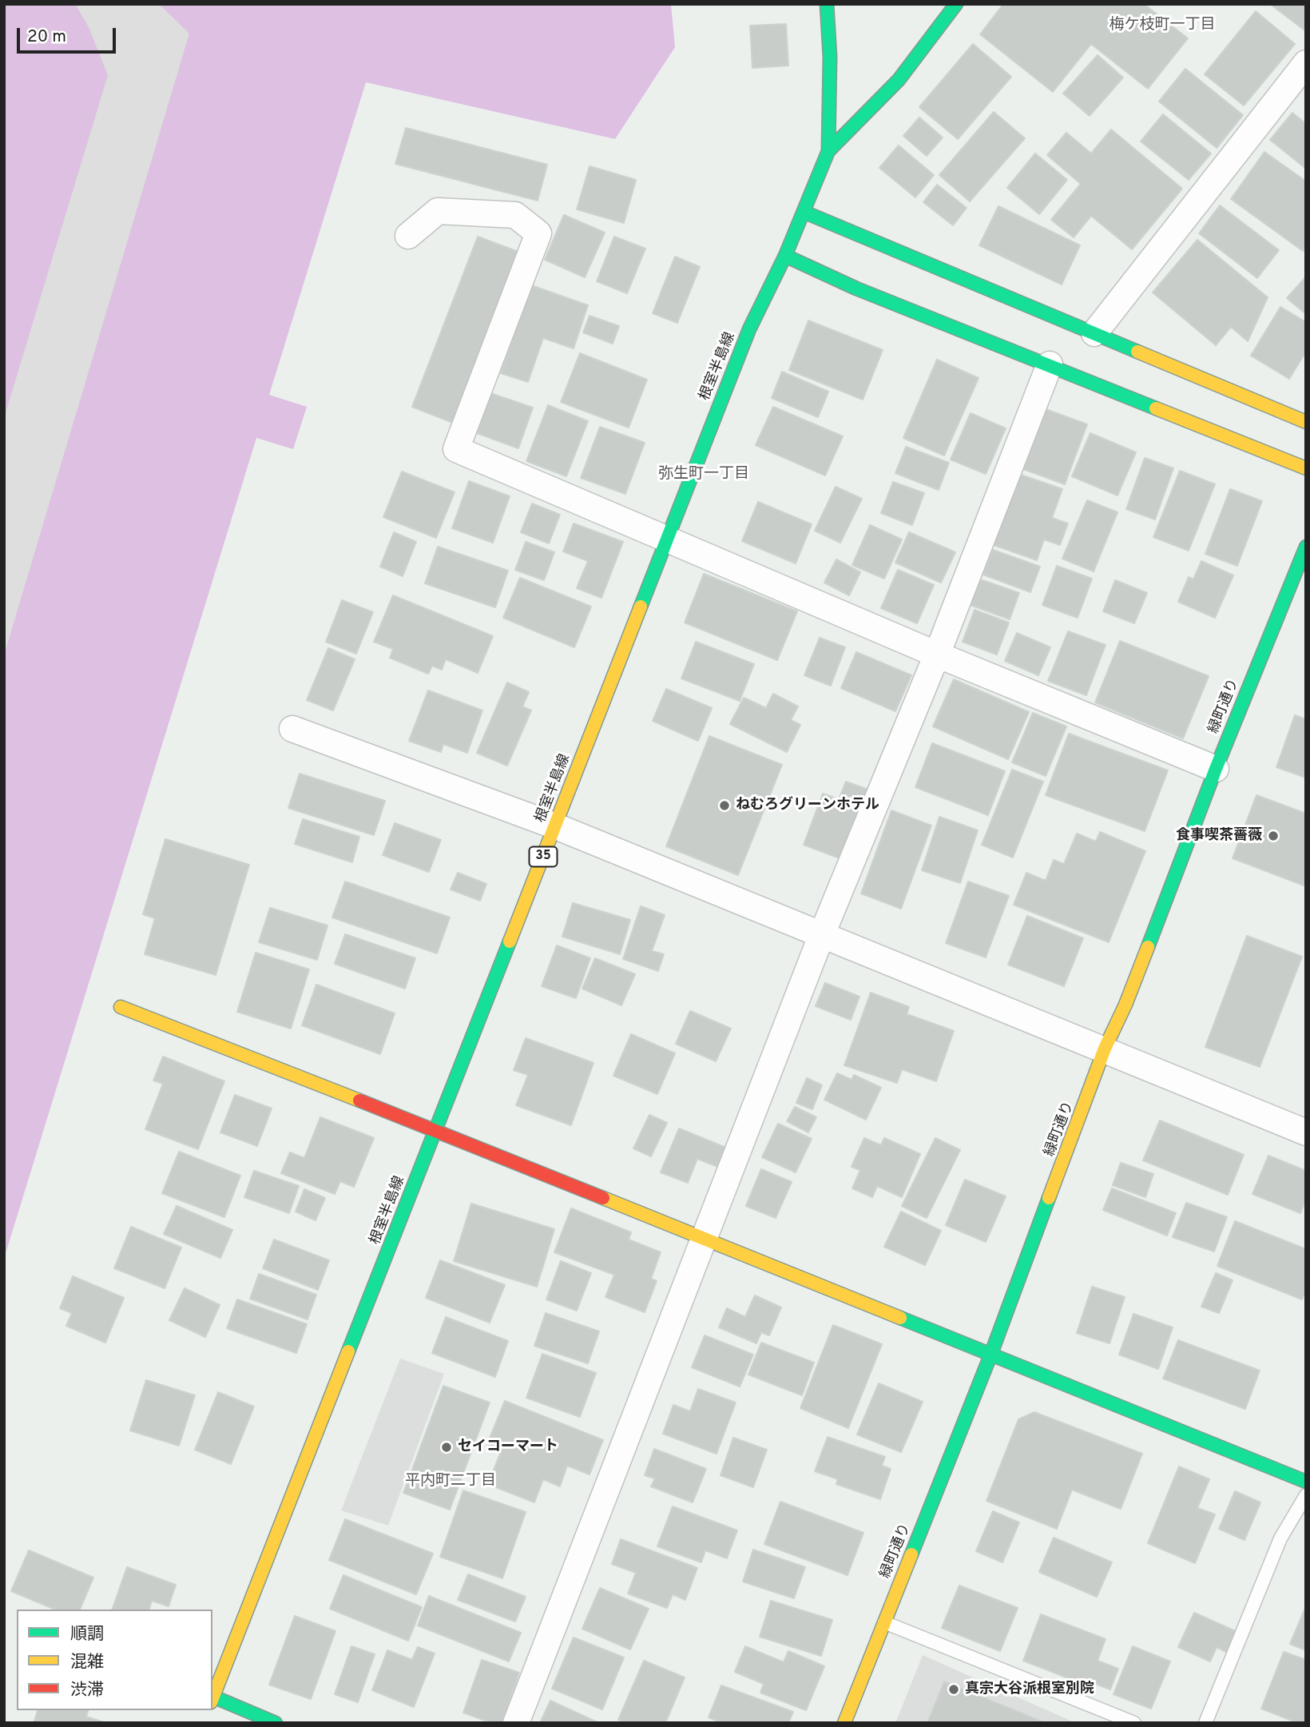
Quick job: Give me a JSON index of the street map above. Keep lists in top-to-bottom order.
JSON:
{
  "streets": {
    "street": ["根室半島線", "緑町通り", "35"]
  },
  "districts": ["梅ケ枝町一丁目", "弥生町一丁目", "平内町二丁目"],
  "places": [
    "ねむろグリーンホテル",
    "食事喫茶薔薇",
    "セイコーマート",
    "真宗大谷派根室別院"
  ],
  "legend": ["順調", "混雑", "渋滞"],
  "scale_bar": "20 m"
}
